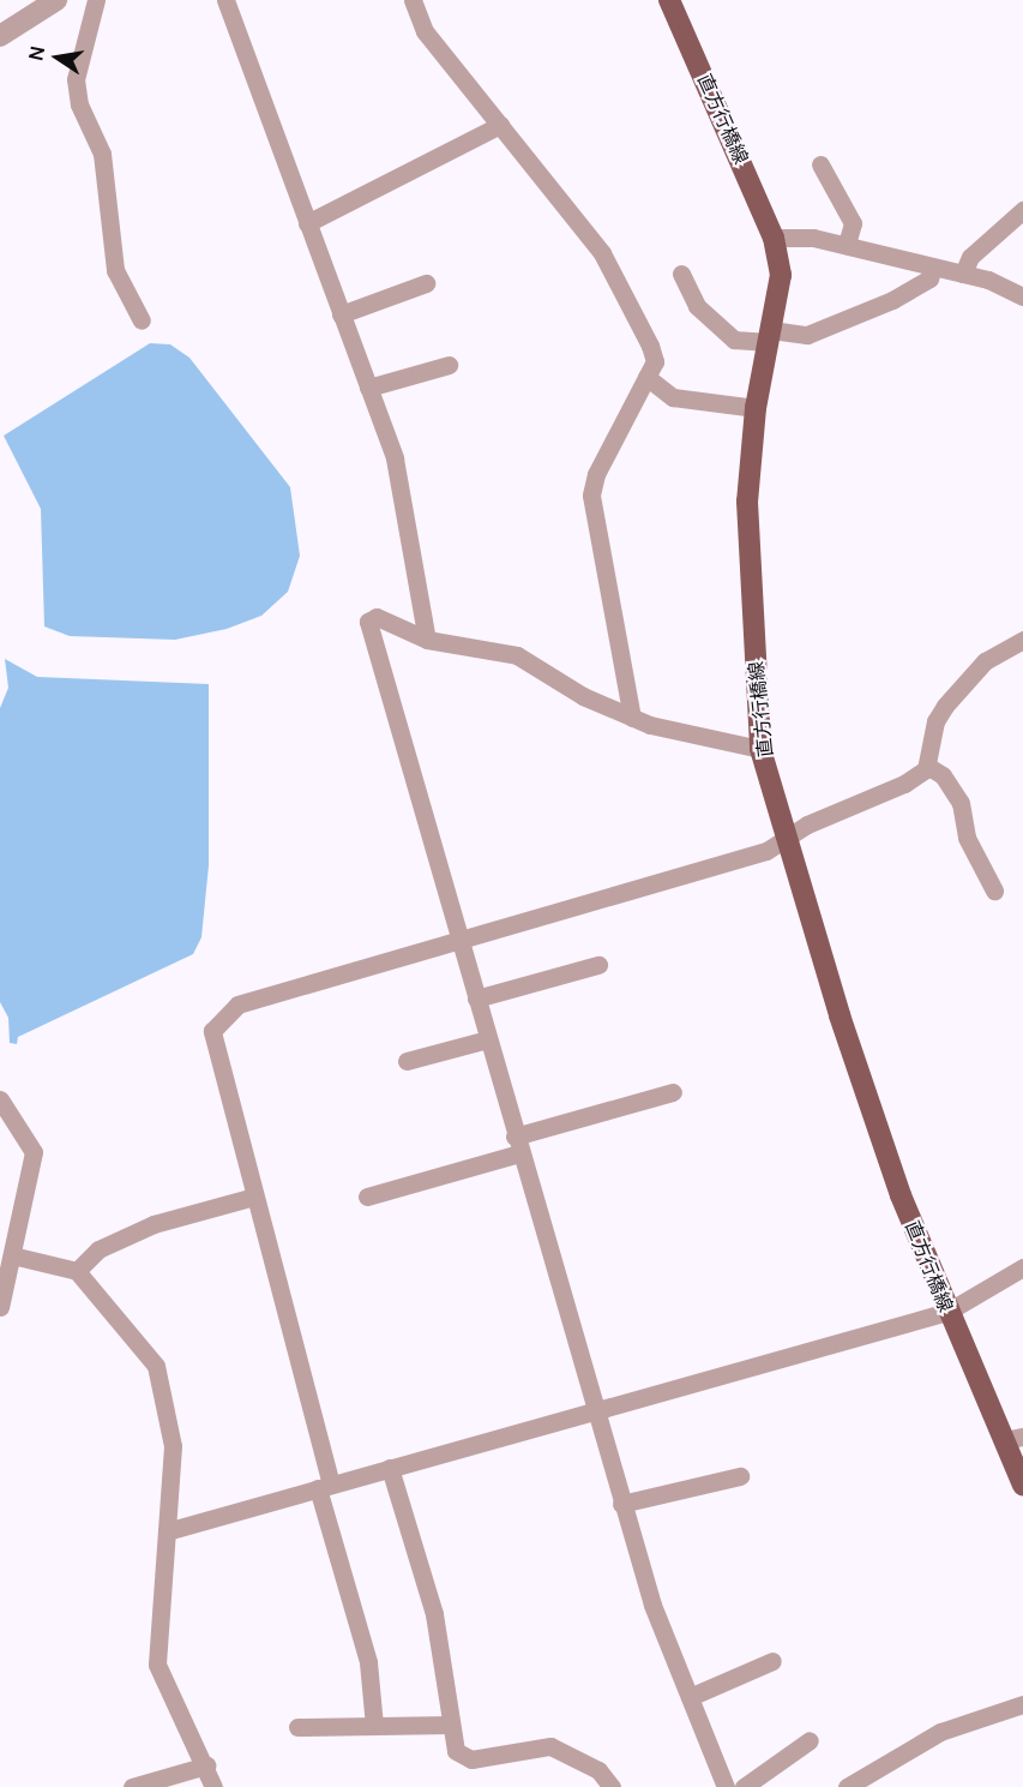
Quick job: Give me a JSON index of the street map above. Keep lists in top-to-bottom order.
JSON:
{
  "streets": {
    "main road": ["直方行橋線"]
  },
  "north": "left"
}
